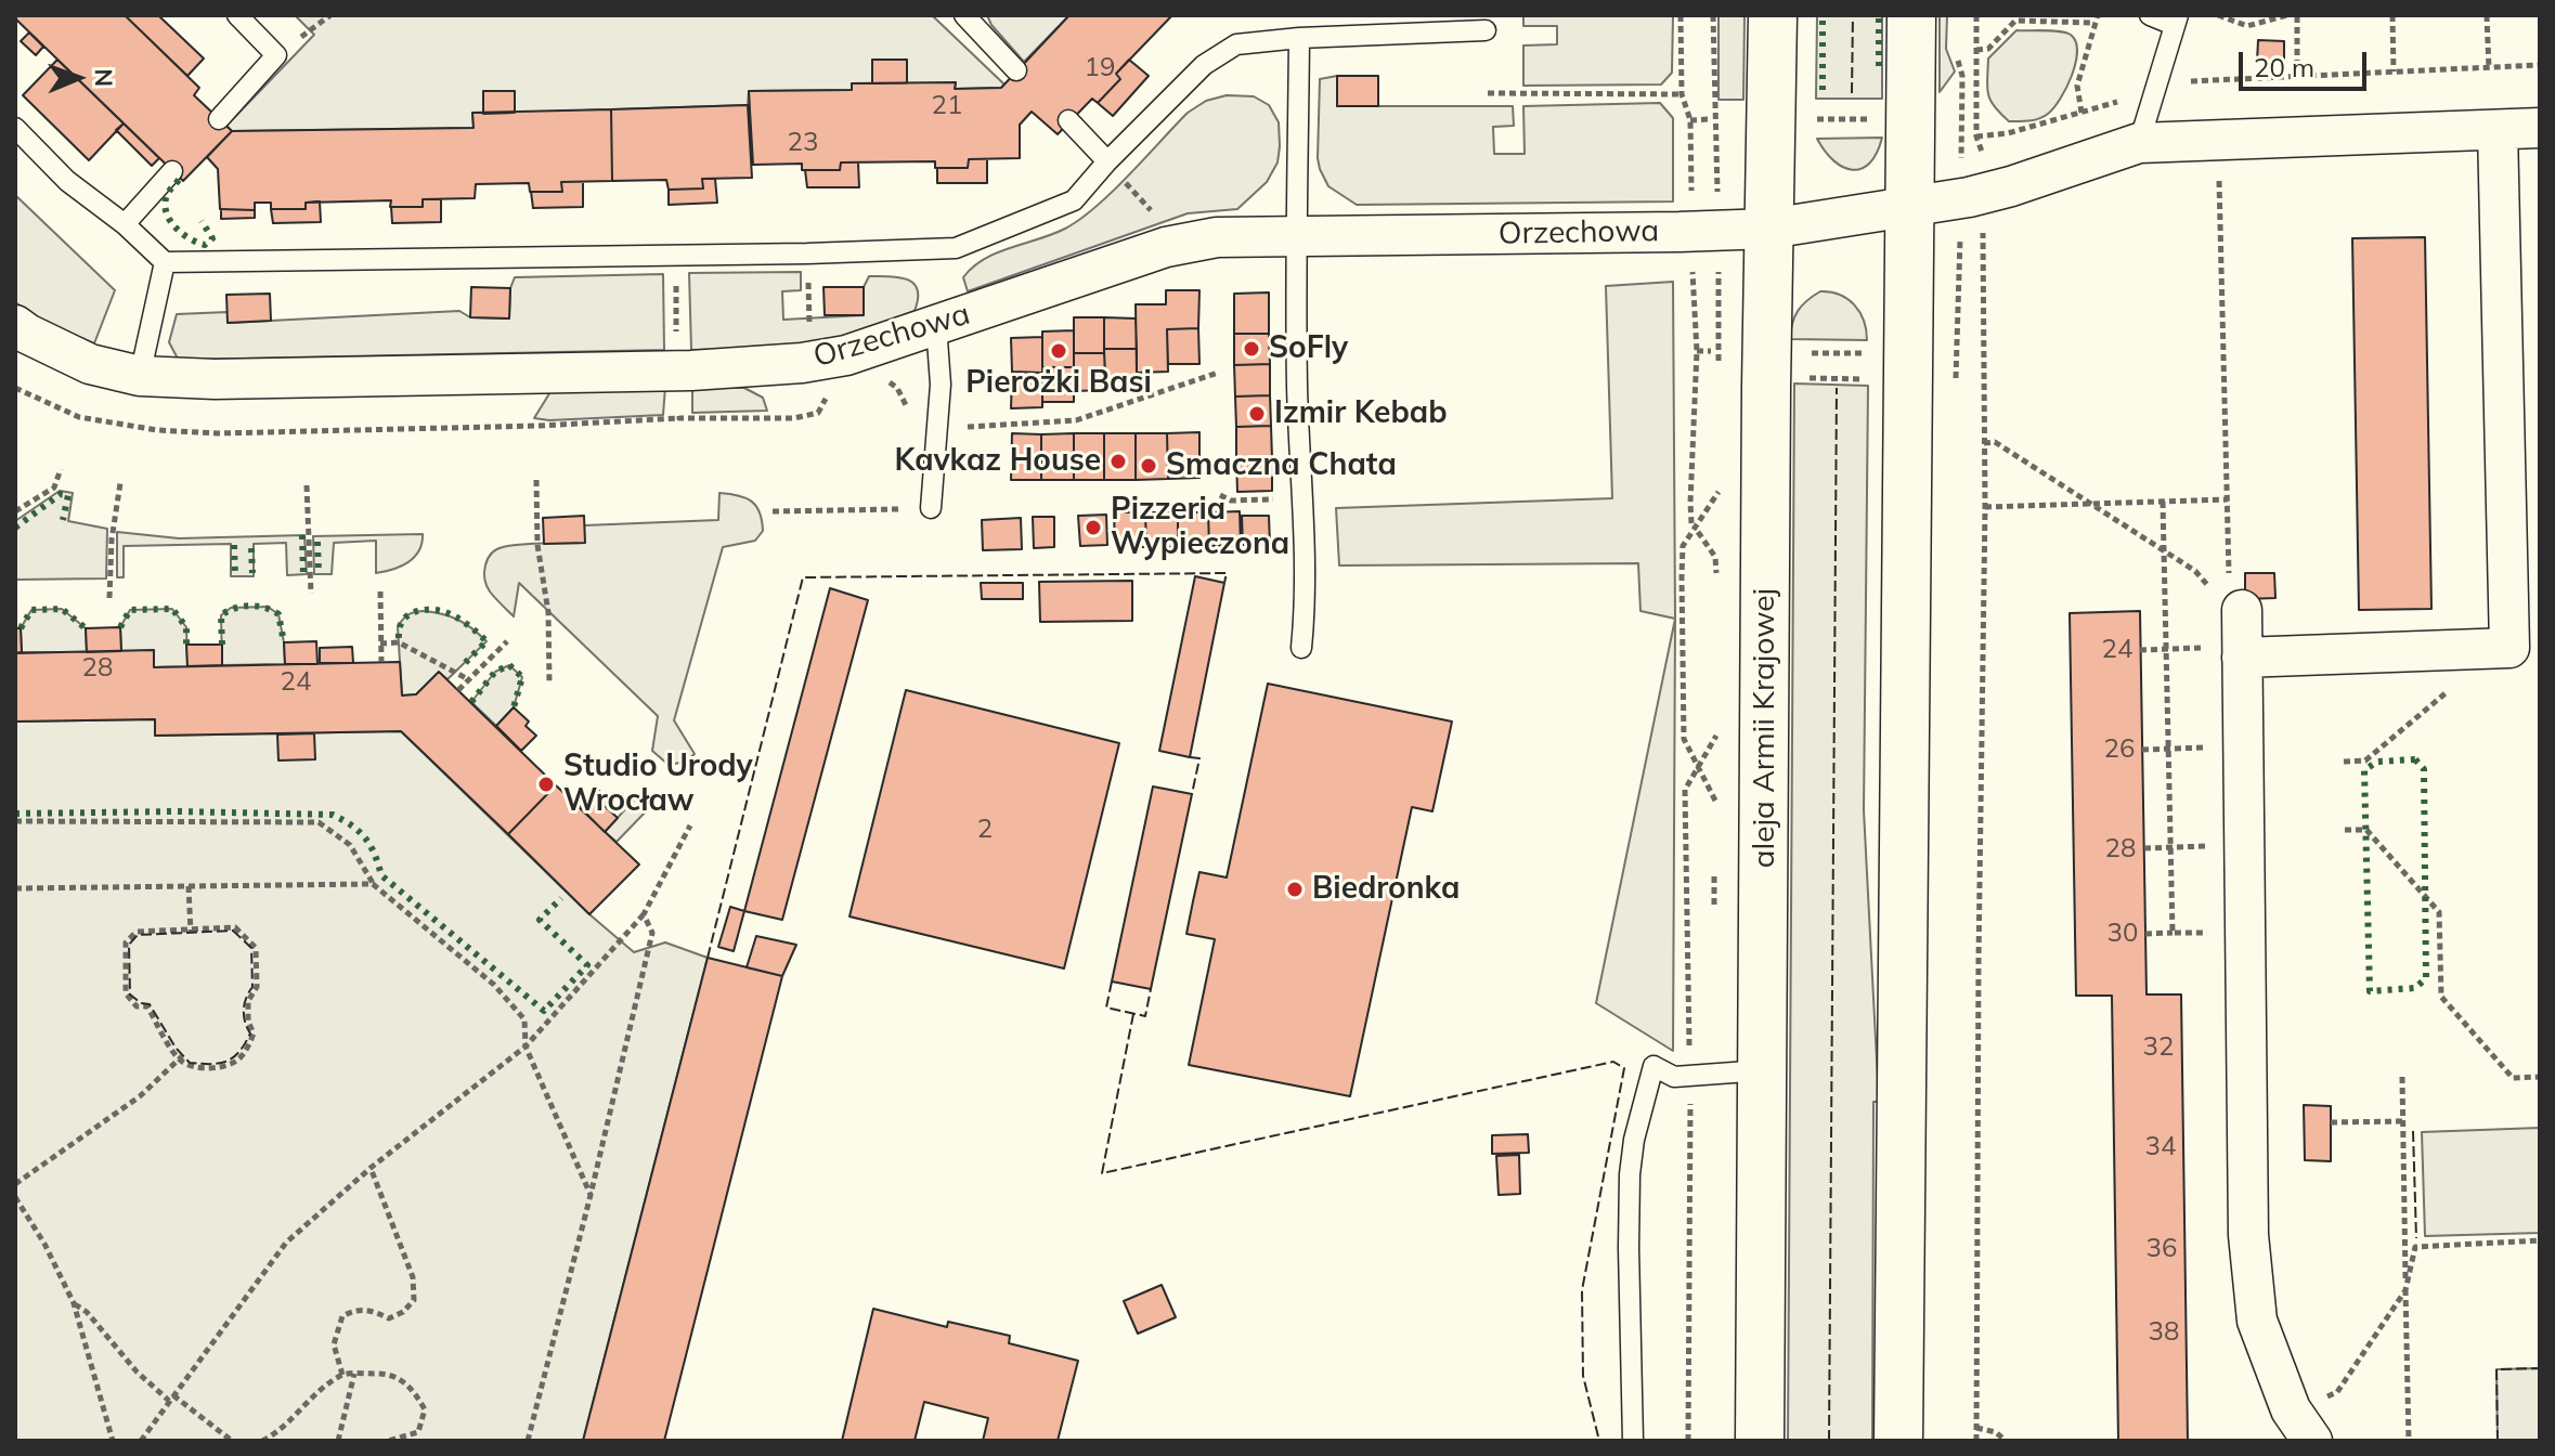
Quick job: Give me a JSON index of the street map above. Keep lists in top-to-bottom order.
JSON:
{
  "streets": {
    "main road": ["aleja Armii Krajowej"],
    "street": ["Orzechowa"]
  },
  "crossings": [
    ["Orzechowa", "aleja Armii Krajowej"]
  ],
  "places": [
    "SoFly",
    "Pierożki Basi",
    "Izmir Kebab",
    "Kavkaz House",
    "Smaczna Chata",
    "Pizzeria Wypieczona",
    "Studio Urody Wrocław",
    "Biedronka"
  ],
  "house_numbers": [
    "19",
    "21",
    "23",
    "24",
    "28",
    "24",
    "26",
    "2",
    "28",
    "30",
    "32",
    "34",
    "36",
    "38"
  ],
  "scale_bar": "20 m",
  "north": "right"
}
